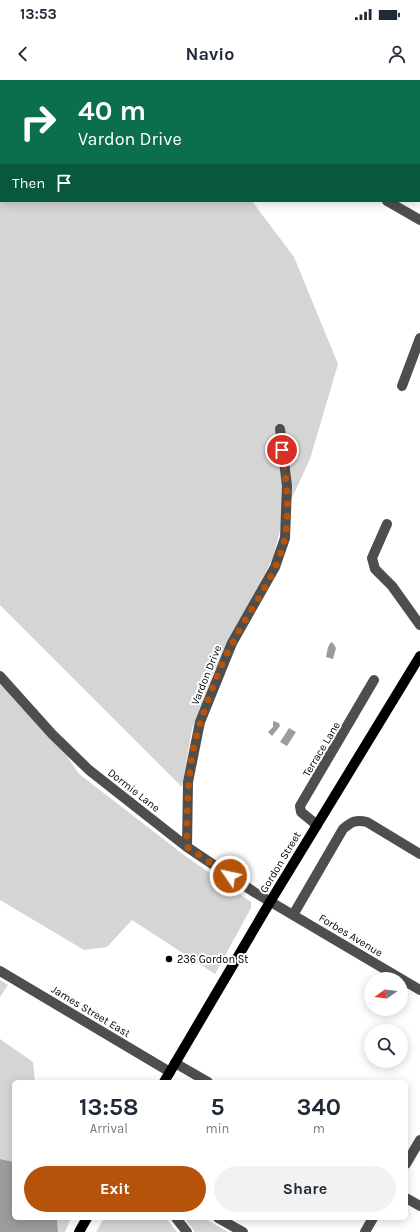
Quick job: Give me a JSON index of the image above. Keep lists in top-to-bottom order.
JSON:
{
  "streets": {
    "main road": ["Gordon Street"],
    "street": [
      "Vardon Drive",
      "Terrace Lane",
      "Dormie Lane",
      "Forbes Avenue",
      "James Street East"
    ]
  },
  "crossings": [
    ["Vardon Drive", "Dormie Lane"],
    ["Terrace Lane", "Gordon Street"],
    ["Dormie Lane", "Gordon Street"],
    ["Dormie Lane", "Forbes Avenue"],
    ["Gordon Street", "Forbes Avenue"],
    ["Gordon Street", "James Street East"]
  ],
  "places": ["236 Gordon St"],
  "north": "left",
  "page": {
    "status": "13:53",
    "header": "Navio",
    "turn": ["40 m", "Vardon Drive"],
    "then": "Then",
    "eta": [
      "13:58",
      "Arrival",
      "5",
      "min",
      "340",
      "m"
    ],
    "buttons": ["Exit", "Share"]
  }
}
